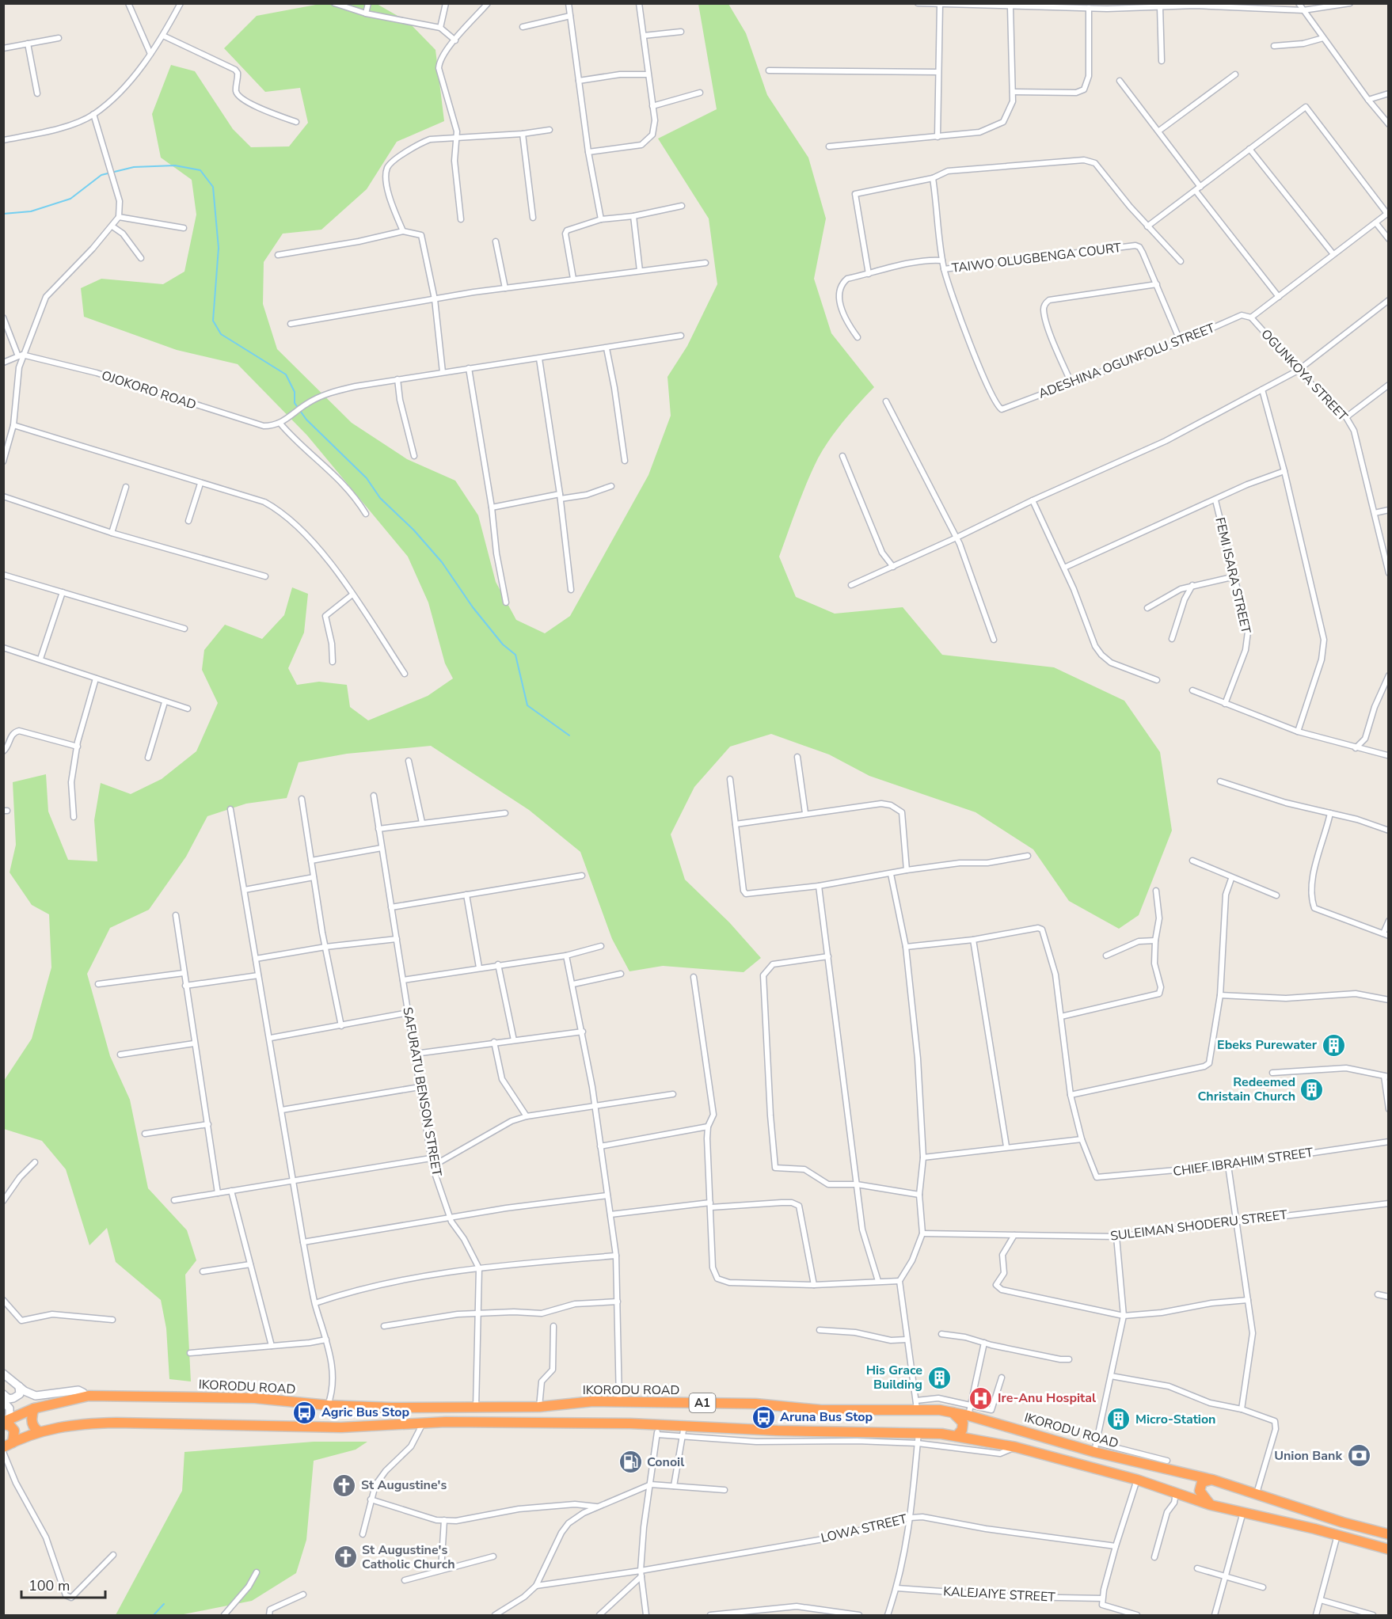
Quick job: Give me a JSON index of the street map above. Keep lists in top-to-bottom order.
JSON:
{
  "streets": {
    "highway": ["IKORODU ROAD", "A1"],
    "street": [
      "TAIWO OLUGBENGA COURT",
      "ADESHINA OGUNFOLU STREET",
      "OGUNKOYA STREET",
      "OJOKORO ROAD",
      "FEMI ISARA STREET",
      "SAFURATU BENSON STREET",
      "CHIEF IBRAHIM STREET",
      "SULEIMAN SHODERU STREET",
      "LOWA STREET",
      "KALEJAIYE STREET"
    ]
  },
  "crossings": [
    ["TAIWO OLUGBENGA COURT", "ADESHINA OGUNFOLU STREET"],
    ["ADESHINA OGUNFOLU STREET", "OGUNKOYA STREET"]
  ],
  "places": {
    "building": [
      "Ebeks Purewater",
      "Redeemed Christain Church",
      "His Grace Building",
      "Micro-Station"
    ],
    "hospital": ["Ire-Anu Hospital"],
    "bus stop": ["Agric Bus Stop", "Aruna Bus Stop"],
    "bank": ["Union Bank"],
    "fuel station": ["Conoil"],
    "church": ["St Augustine's", "St Augustine's Catholic Church"]
  },
  "scale_bar": "100 m"
}
